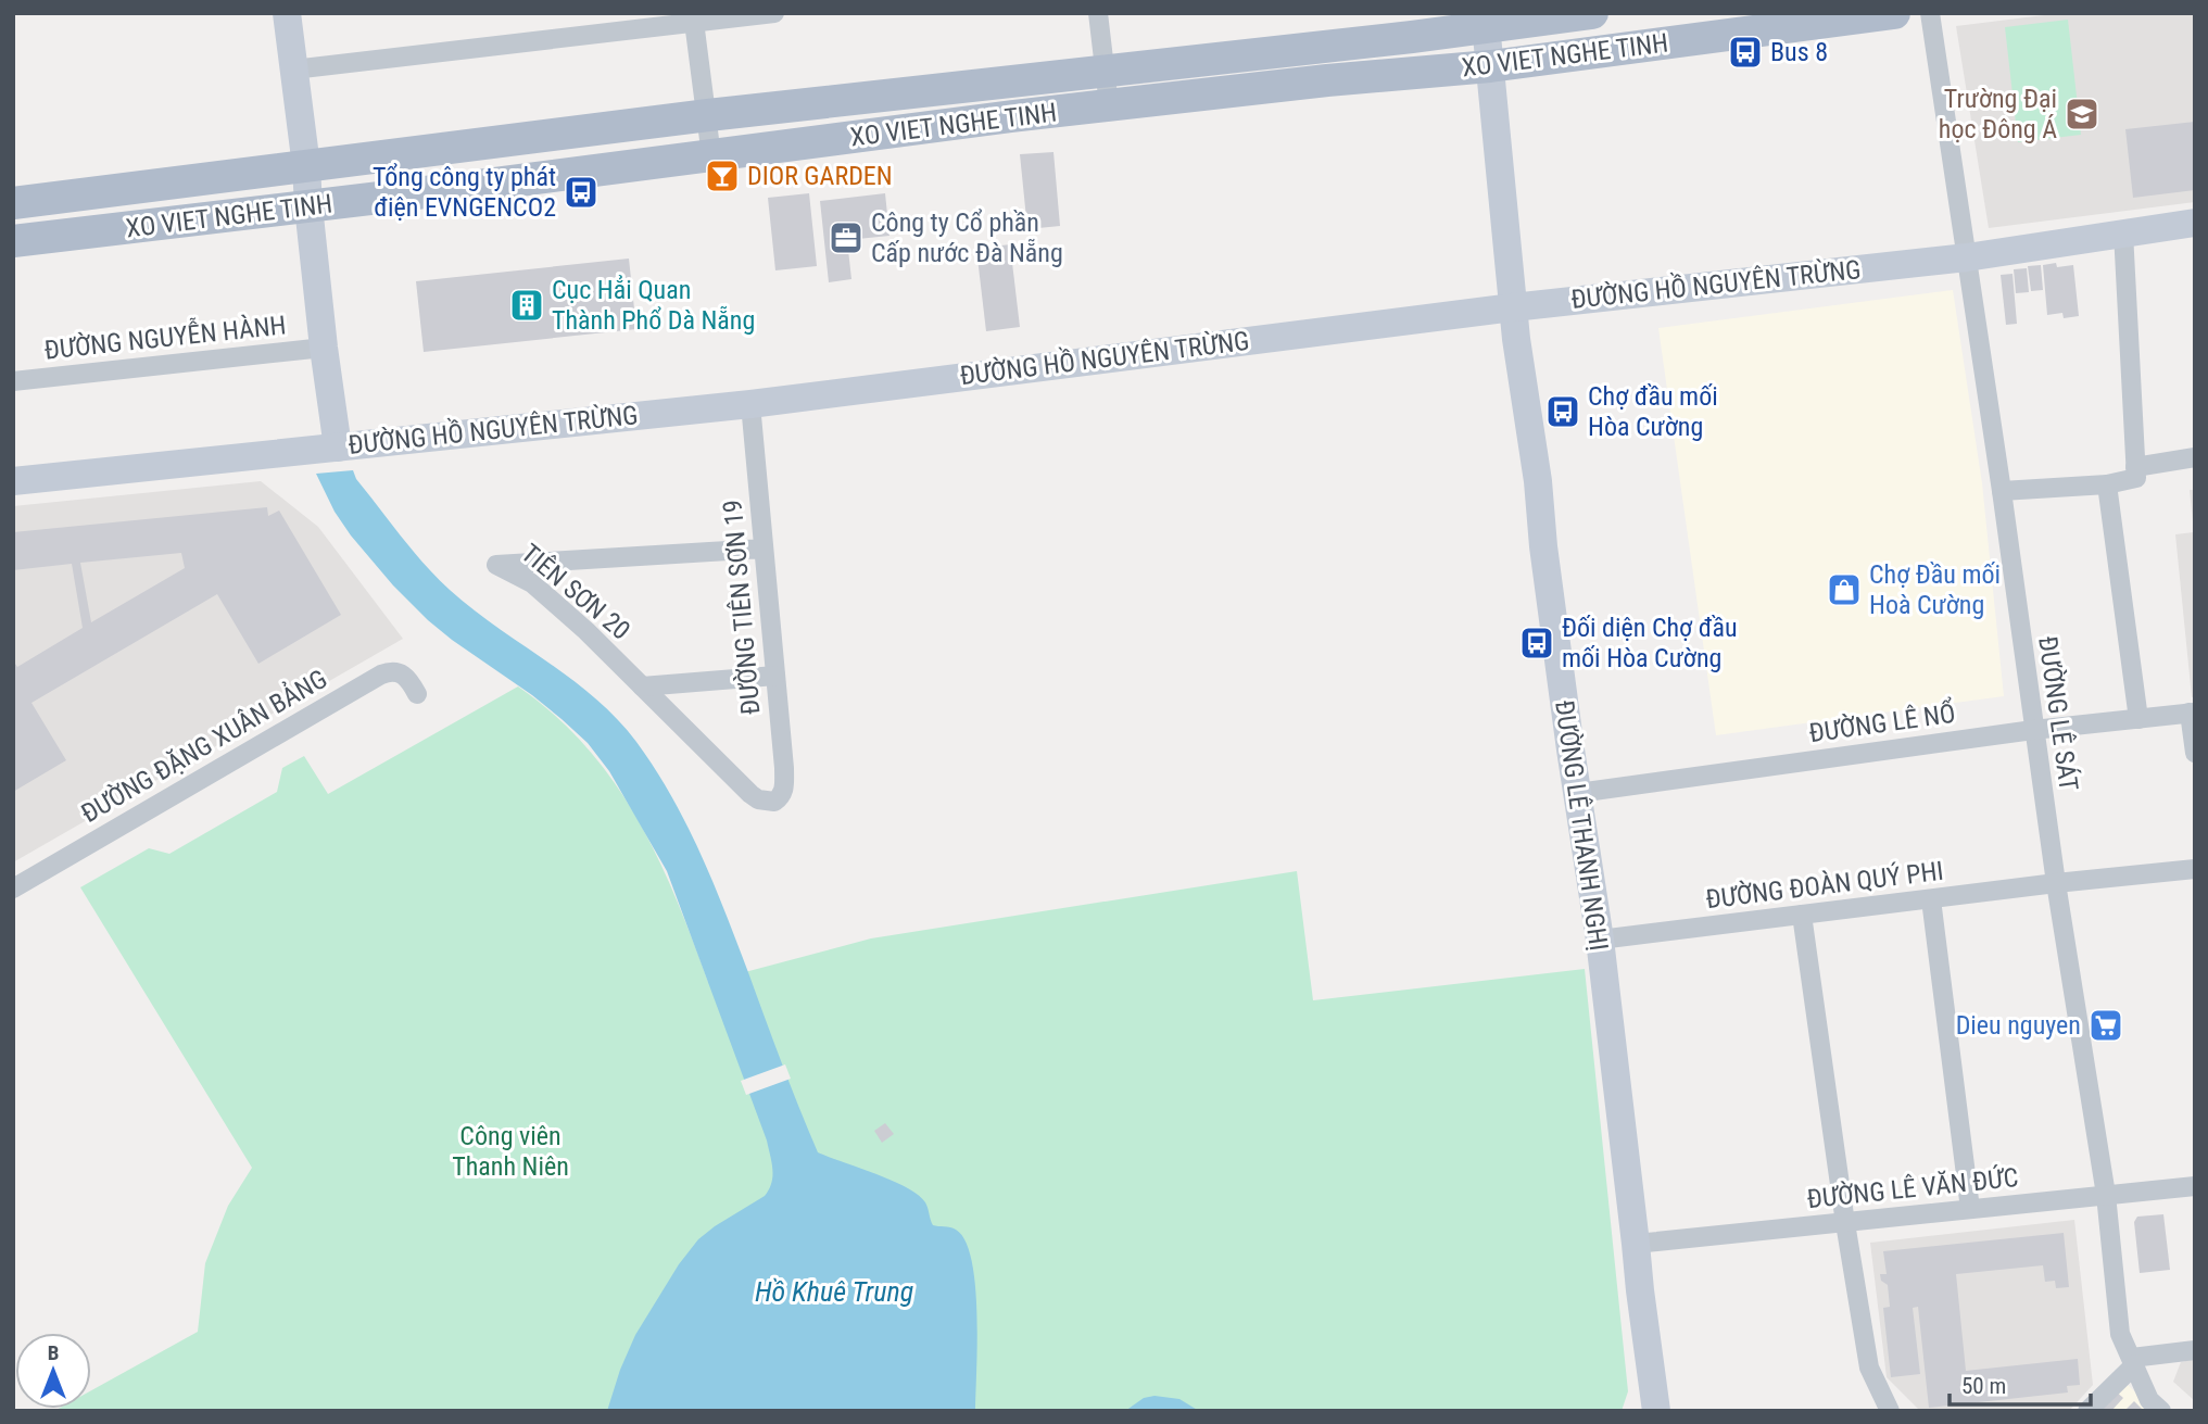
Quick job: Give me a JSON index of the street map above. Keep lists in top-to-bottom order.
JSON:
{
  "streets": {
    "main road": ["XO VIET NGHE TINH"],
    "street": [
      "ĐƯỜNG HỒ NGUYÊN TRỪNG",
      "ĐƯỜNG NGUYỄN HÀNH",
      "TIÊN SƠN 20",
      "ĐƯỜNG TIÊN SƠN 19",
      "ĐƯỜNG LÊ SÁT",
      "ĐƯỜNG LÊ NỔ",
      "ĐƯỜNG ĐẶNG XUÂN BẢNG",
      "ĐƯỜNG LÊ THANH NGHỊ",
      "ĐƯỜNG ĐOÀN QUÝ PHI",
      "ĐƯỜNG LÊ VĂN ĐỨC"
    ]
  },
  "crossings": [
    ["XO VIET NGHE TINH", "ĐƯỜNG LÊ THANH NGHỊ"],
    ["ĐƯỜNG HỒ NGUYÊN TRỪNG", "ĐƯỜNG TIÊN SƠN 19"],
    ["ĐƯỜNG HỒ NGUYÊN TRỪNG", "ĐƯỜNG LÊ SÁT"],
    ["ĐƯỜNG HỒ NGUYÊN TRỪNG", "ĐƯỜNG LÊ THANH NGHỊ"],
    ["TIÊN SƠN 20", "ĐƯỜNG TIÊN SƠN 19"],
    ["ĐƯỜNG LÊ SÁT", "ĐƯỜNG LÊ NỔ"],
    ["ĐƯỜNG LÊ SÁT", "ĐƯỜNG ĐOÀN QUÝ PHI"],
    ["ĐƯỜNG LÊ SÁT", "ĐƯỜNG LÊ VĂN ĐỨC"],
    ["ĐƯỜNG LÊ NỔ", "ĐƯỜNG LÊ THANH NGHỊ"],
    ["ĐƯỜNG LÊ THANH NGHỊ", "ĐƯỜNG ĐOÀN QUÝ PHI"],
    ["ĐƯỜNG LÊ THANH NGHỊ", "ĐƯỜNG LÊ VĂN ĐỨC"]
  ],
  "water": ["Hồ Khuê Trung"],
  "parks": ["Công viên Thanh Niên"],
  "places": {
    "bus stop": [
      "Bus 8",
      "Tổng công ty phát điện EVNGENCO2",
      "Chợ đầu mối Hòa Cường",
      "Đối diện Chợ đầu mối Hòa Cường"
    ],
    "school or university": ["Trường Đại học Đông Á"],
    "bar": ["DIOR GARDEN"],
    "office": ["Công ty Cổ phần Cấp nước Đà Nẵng"],
    "building": ["Cục Hẳi Quan Thành Phổ Dà Nẵng"],
    "shop": ["Chợ Đầu mối Hoà Cường"],
    "supermarket": ["Dieu nguyen"]
  },
  "scale_bar": "50 m",
  "north": "top"
}
